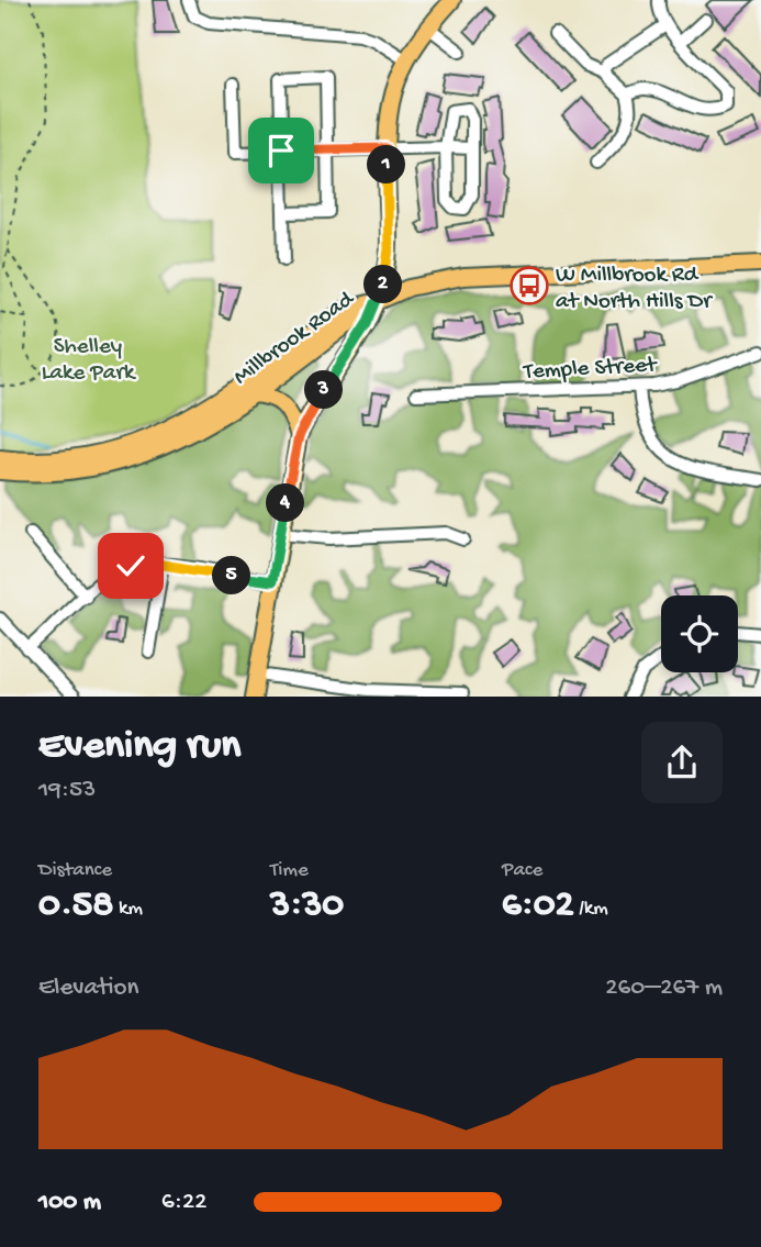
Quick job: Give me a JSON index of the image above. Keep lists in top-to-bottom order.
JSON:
{
  "streets": {
    "main road": ["Millbrook Road"],
    "street": ["Temple Street"]
  },
  "parks": ["Shelley Lake Park"],
  "places": {
    "bus stop": ["W Millbrook Rd at North Hills Dr"]
  },
  "page": {
    "pins": [
      "1",
      "2",
      "3",
      "4",
      "5"
    ],
    "heading": ["Evening run", "19:53"],
    "stats": [
      ["Distance", "0.58 km"],
      ["Time", "3:30"],
      ["Pace", "6:02 /km"]
    ],
    "chart": ["Elevation", "260–267 m"],
    "list": [
      {
        "name": "100 m",
        "note": "6:22"
      }
    ]
  }
}
